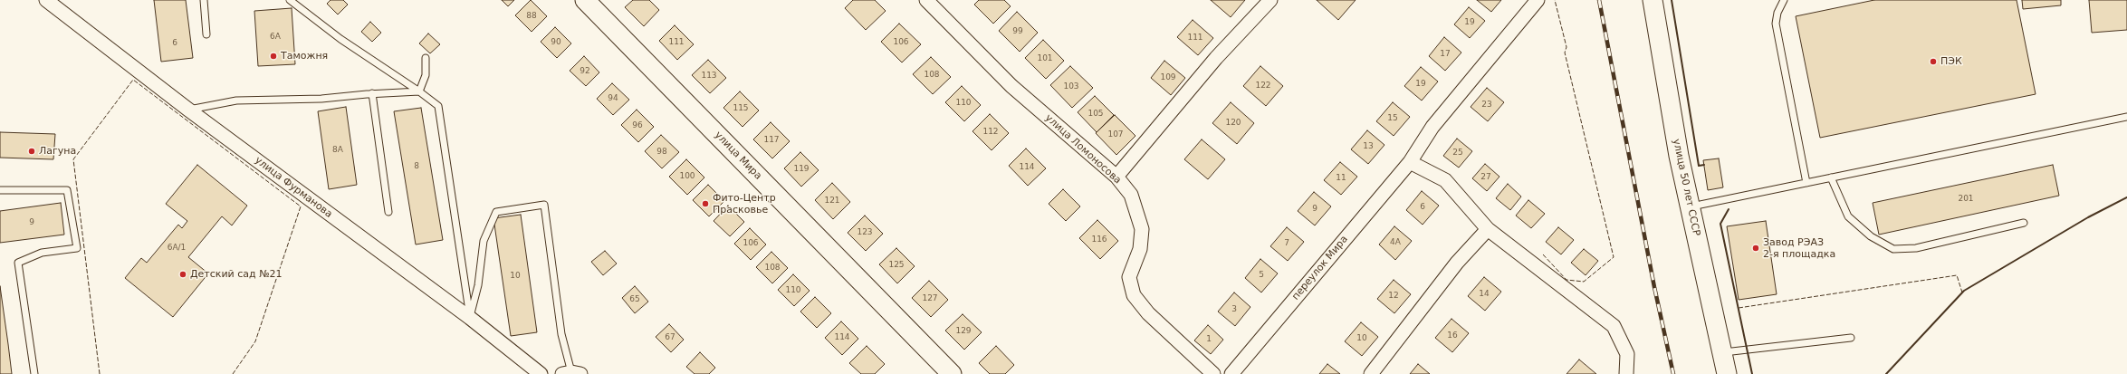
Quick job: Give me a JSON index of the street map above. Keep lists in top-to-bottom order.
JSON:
{
  "streets": {
    "main road": ["улица Мира", "улица 50 лет СССР"],
    "street": ["улица Ломоносова", "улица Фурманова", "переулок Мира"]
  },
  "places": [
    "Таможня",
    "ПЭК",
    "Лагуна",
    "Фито-Центр Прасковье",
    "Завод РЭАЗ 2-я площадка",
    "Детский сад №21"
  ],
  "house_numbers": [
    "88",
    "19",
    "99",
    "6А",
    "111",
    "90",
    "111",
    "106",
    "6",
    "17",
    "101",
    "92",
    "108",
    "113",
    "109",
    "19",
    "122",
    "103",
    "94",
    "110",
    "23",
    "115",
    "105",
    "15",
    "120",
    "96",
    "112",
    "107",
    "117",
    "13",
    "8А",
    "98",
    "25",
    "8",
    "114",
    "119",
    "100",
    "27",
    "11",
    "201",
    "121",
    "6",
    "9",
    "9",
    "123",
    "116",
    "4А",
    "106",
    "7",
    "6А/1",
    "125",
    "108",
    "5",
    "10",
    "110",
    "14",
    "12",
    "127",
    "65",
    "3",
    "129",
    "16",
    "67",
    "114",
    "10",
    "1"
  ]
}
